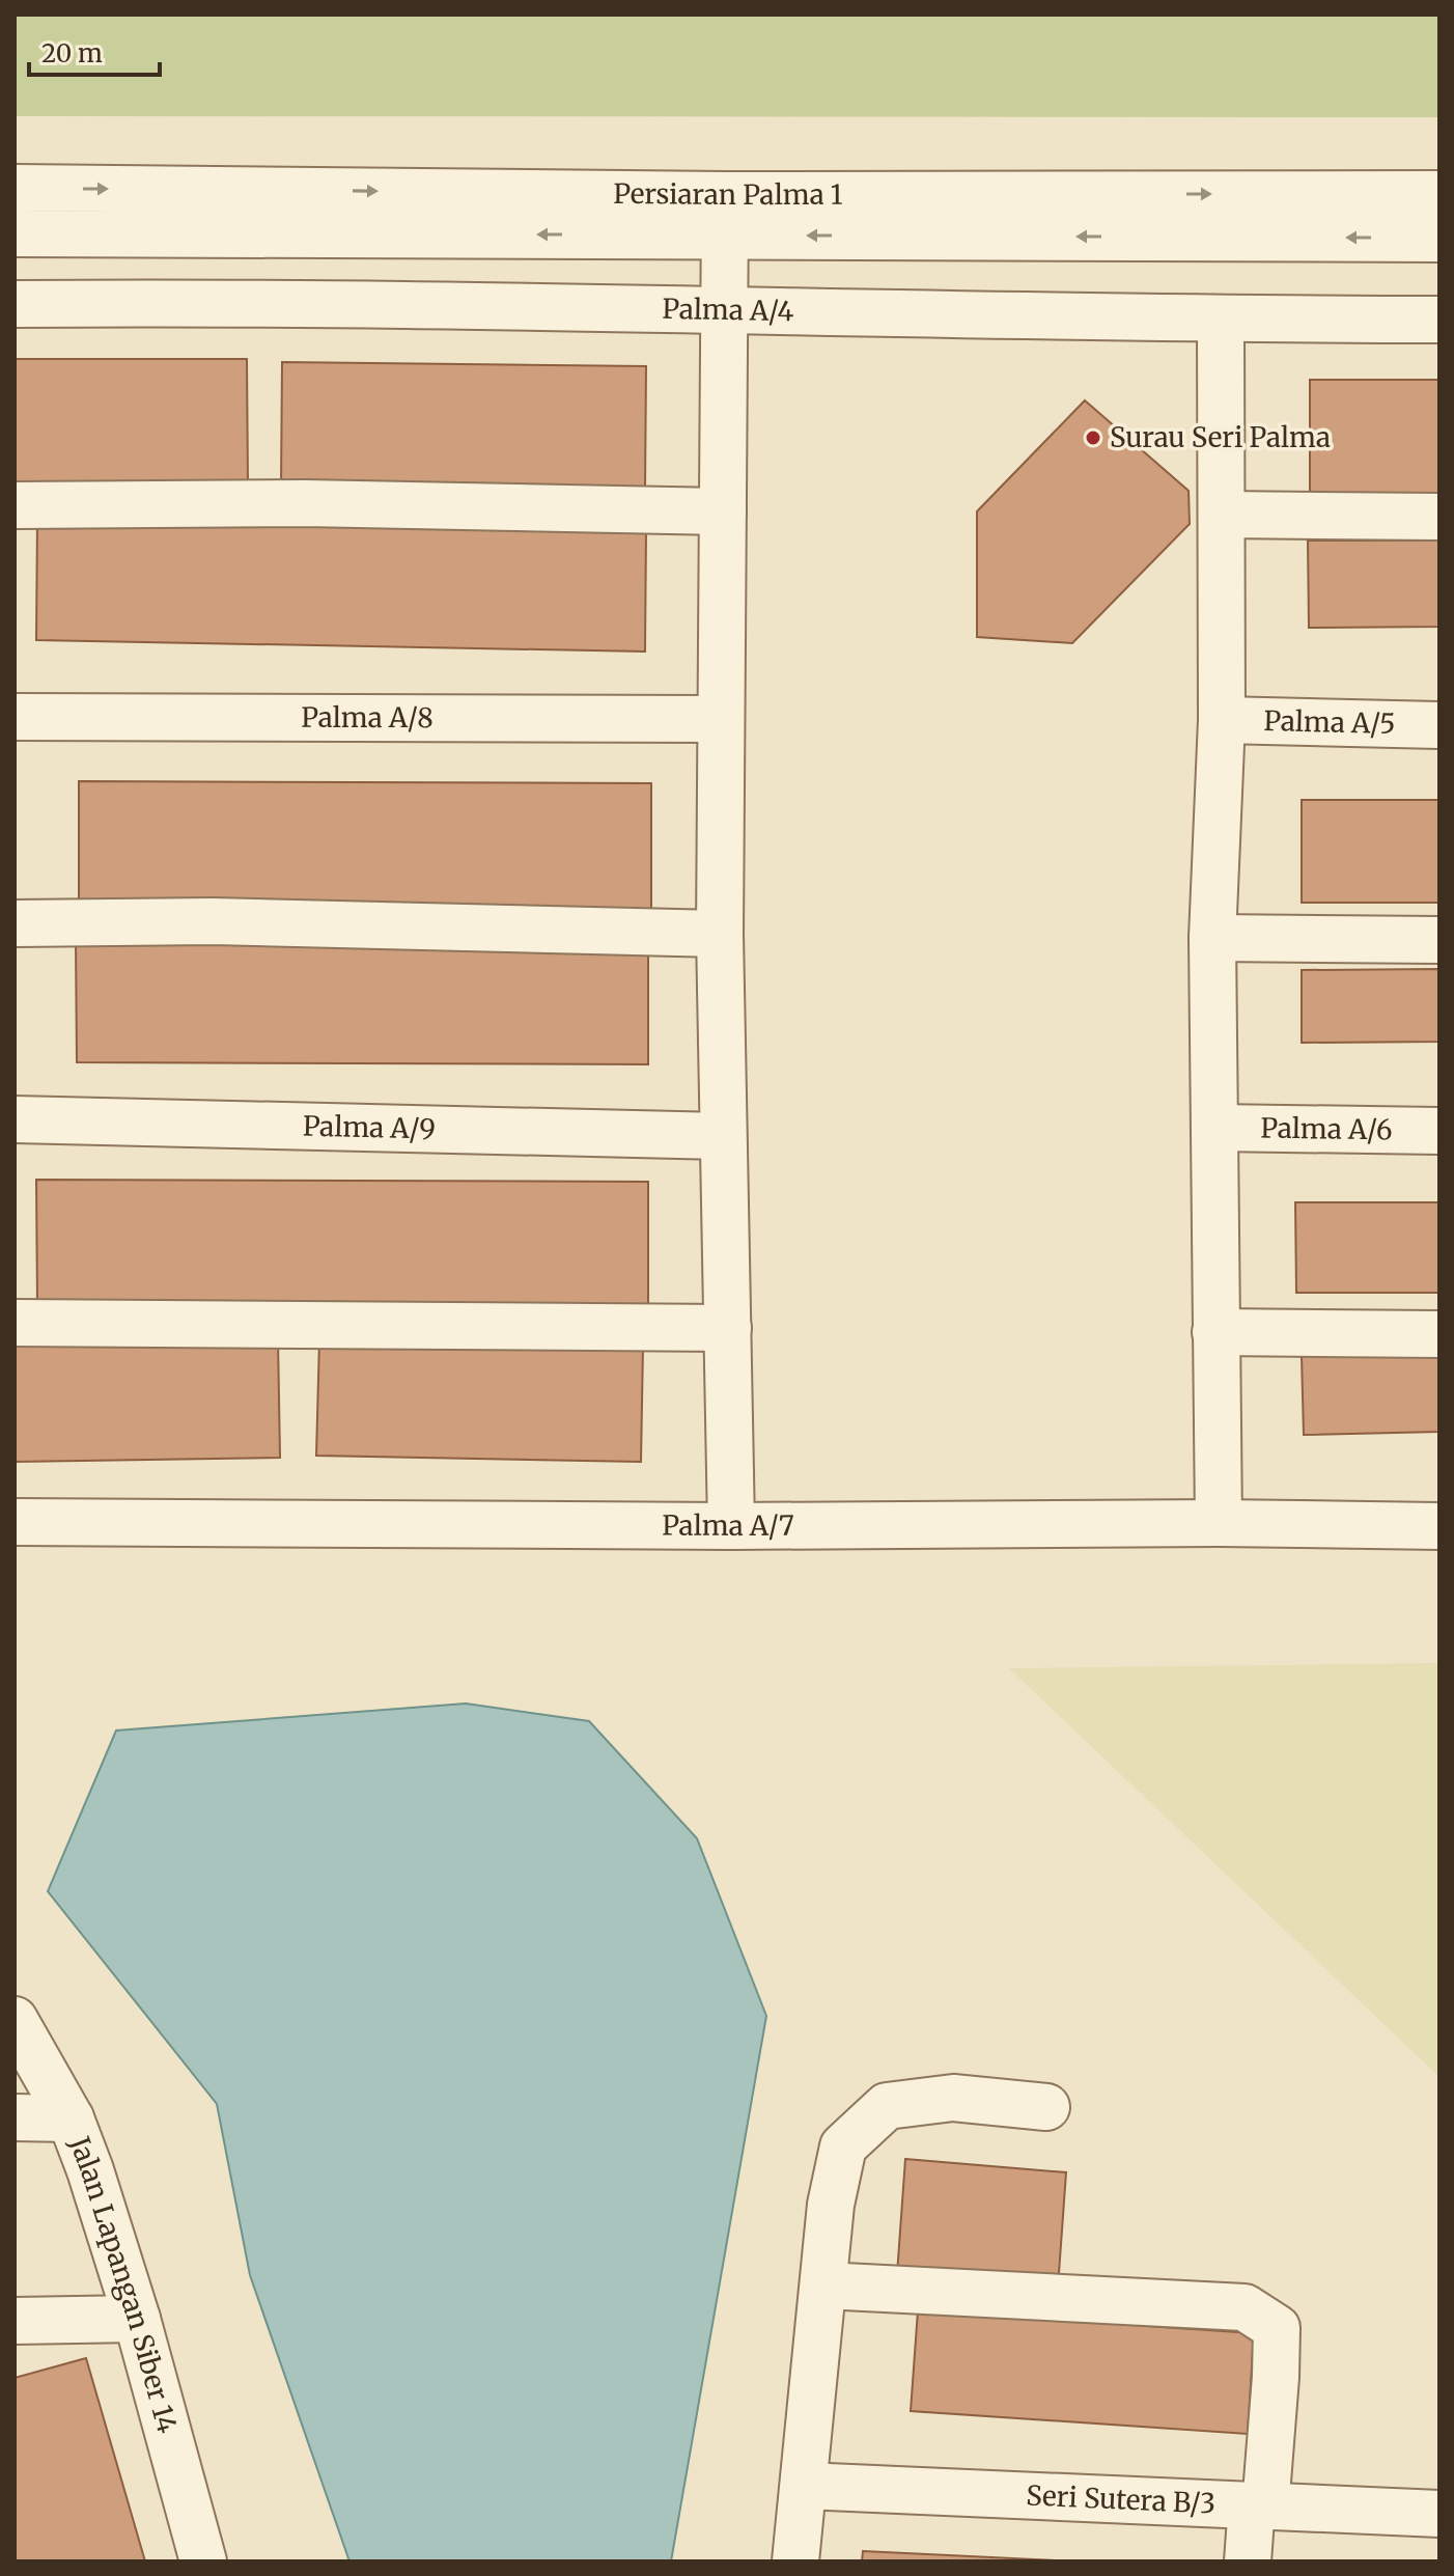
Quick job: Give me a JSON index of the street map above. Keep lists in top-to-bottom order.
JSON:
{
  "streets": {
    "street": [
      "Persiaran Palma 1",
      "Palma A/4",
      "Palma A/8",
      "Palma A/5",
      "Palma A/9",
      "Palma A/6",
      "Palma A/7",
      "Jalan Lapangan Siber 14",
      "Seri Sutera B/3"
    ]
  },
  "places": ["Surau Seri Palma"],
  "scale_bar": "20 m"
}
